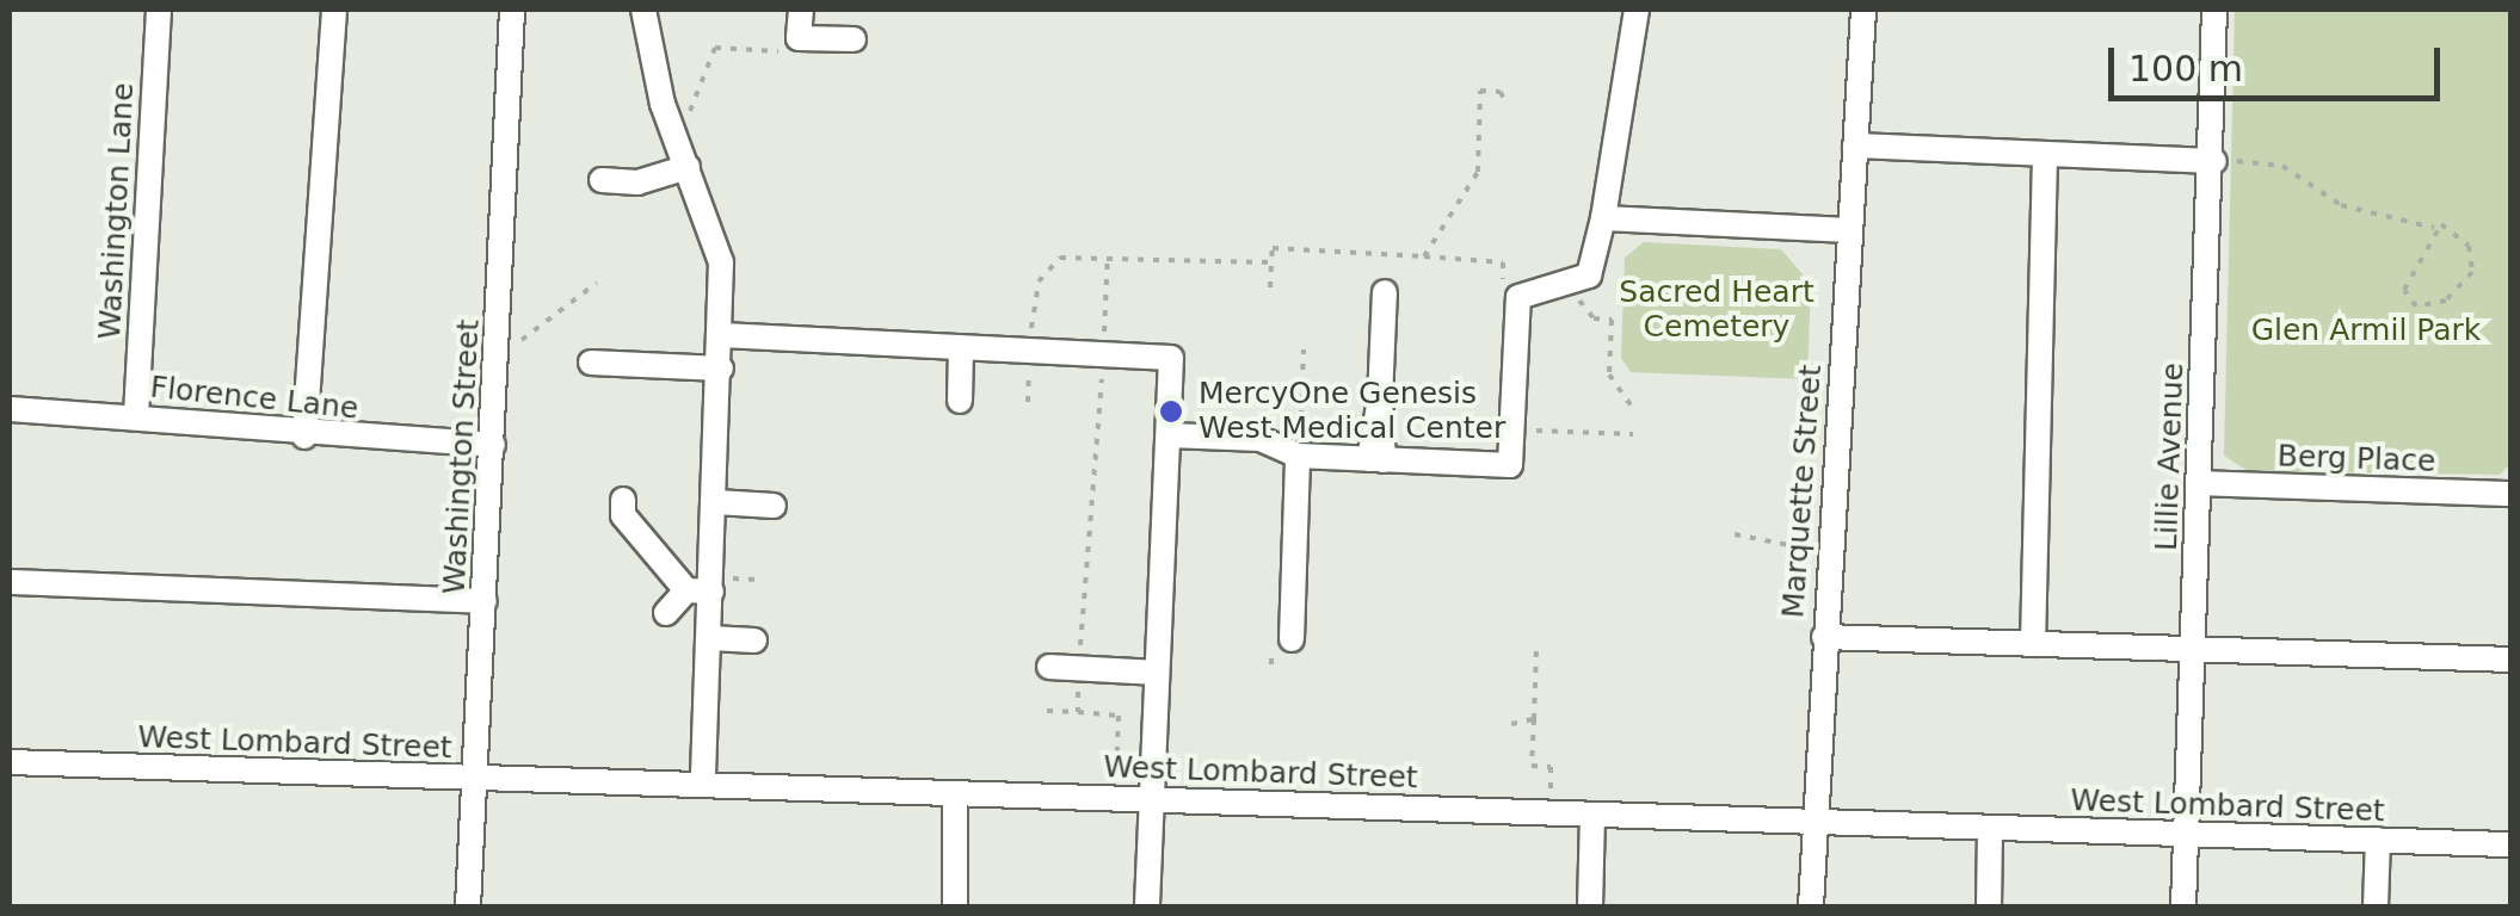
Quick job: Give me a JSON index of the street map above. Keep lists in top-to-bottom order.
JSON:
{
  "streets": {
    "street": [
      "Washington Lane",
      "Florence Lane",
      "Washington Street",
      "Lillie Avenue",
      "Berg Place",
      "Marquette Street",
      "West Lombard Street"
    ]
  },
  "crossings": [
    ["Washington Lane", "Florence Lane"],
    ["Florence Lane", "Washington Street"],
    ["Washington Street", "West Lombard Street"],
    ["Lillie Avenue", "Berg Place"],
    ["Lillie Avenue", "West Lombard Street"],
    ["Marquette Street", "West Lombard Street"]
  ],
  "parks": ["Sacred Heart Cemetery", "Glen Armil Park"],
  "places": ["MercyOne Genesis West Medical Center"],
  "scale_bar": "100 m"
}
